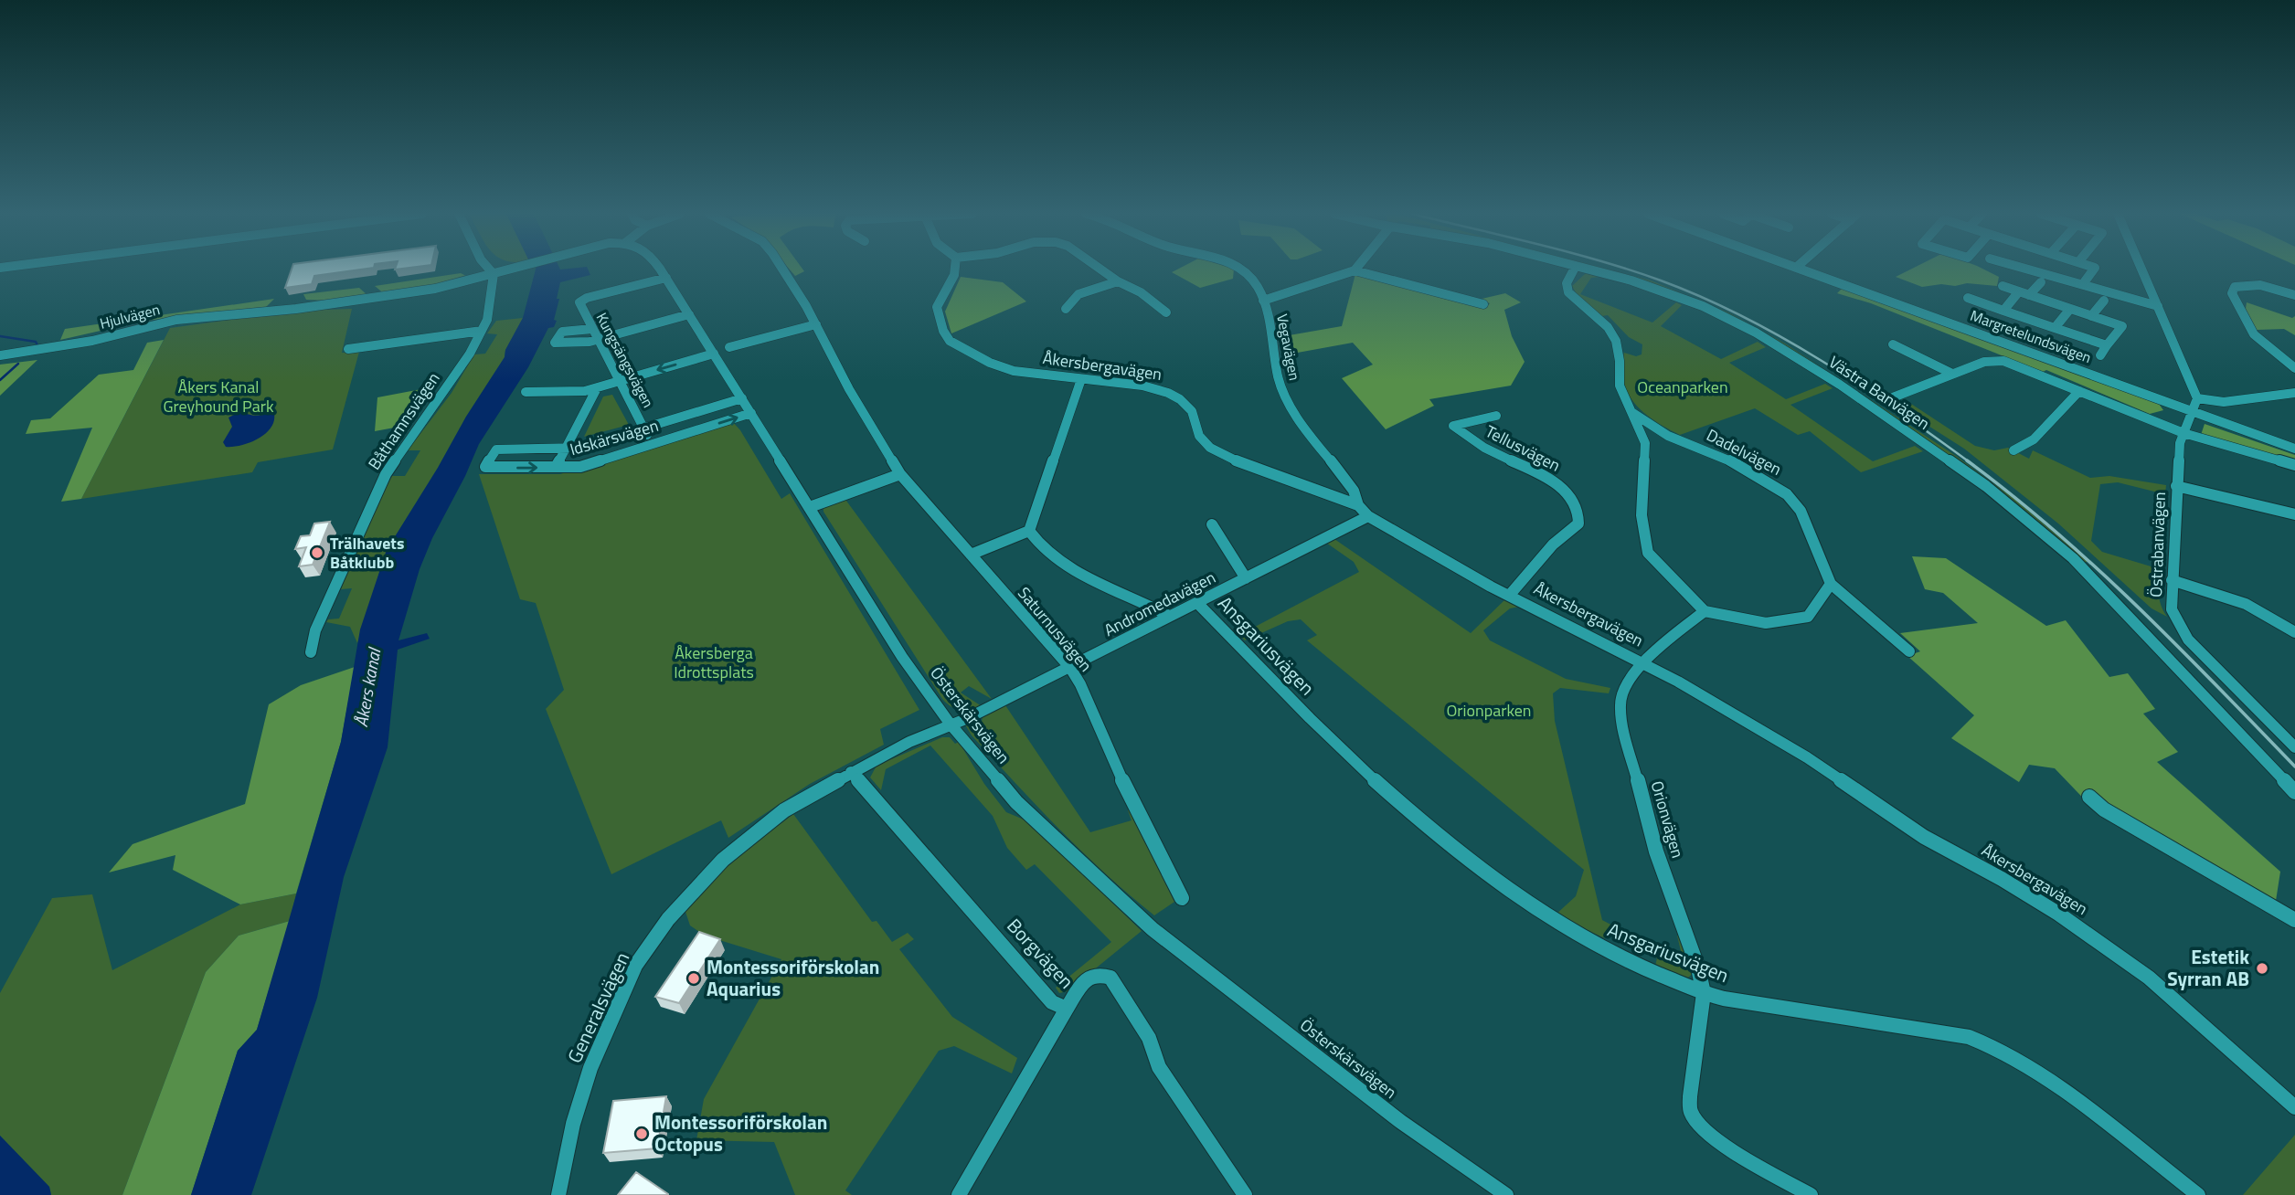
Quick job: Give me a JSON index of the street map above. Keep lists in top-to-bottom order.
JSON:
{
  "streets": {
    "street": [
      "Hjulvägen",
      "Margretelundsvägen",
      "Vegavägen",
      "Kungsängsvägen",
      "Åkersbergavägen",
      "Västra Banvägen",
      "Båthamnsvägen",
      "Idskärsvägen",
      "Tellusvägen",
      "Dadelvägen",
      "Östrabanvägen",
      "Andromedavägen",
      "Saturnusvägen",
      "Ansgariusvägen",
      "Österskärsvägen",
      "Orionvägen",
      "Borgvägen",
      "Generalsvägen"
    ]
  },
  "crossings": [
    ["Hjulvägen", "Båthamnsvägen"],
    ["Margretelundsvägen", "Östrabanvägen"],
    ["Vegavägen", "Åkersbergavägen"],
    ["Vegavägen", "Andromedavägen"],
    ["Kungsängsvägen", "Idskärsvägen"],
    ["Kungsängsvägen", "Österskärsvägen"],
    ["Åkersbergavägen", "Tellusvägen"],
    ["Åkersbergavägen", "Andromedavägen"],
    ["Åkersbergavägen", "Orionvägen"],
    ["Idskärsvägen", "Österskärsvägen"],
    ["Andromedavägen", "Saturnusvägen"],
    ["Andromedavägen", "Ansgariusvägen"],
    ["Andromedavägen", "Österskärsvägen"],
    ["Andromedavägen", "Generalsvägen"],
    ["Ansgariusvägen", "Orionvägen"],
    ["Österskärsvägen", "Generalsvägen"],
    ["Borgvägen", "Generalsvägen"]
  ],
  "water": ["Åkers kanal"],
  "parks": [
    "Åkers Kanal Greyhound Park",
    "Oceanparken",
    "Åkersberga Idrottsplats",
    "Orionparken"
  ],
  "places": [
    "Trälhavets Båtklubb",
    "Estetik Syrran AB",
    "Montessoriförskolan Aquarius",
    "Montessoriförskolan Octopus"
  ]
}
